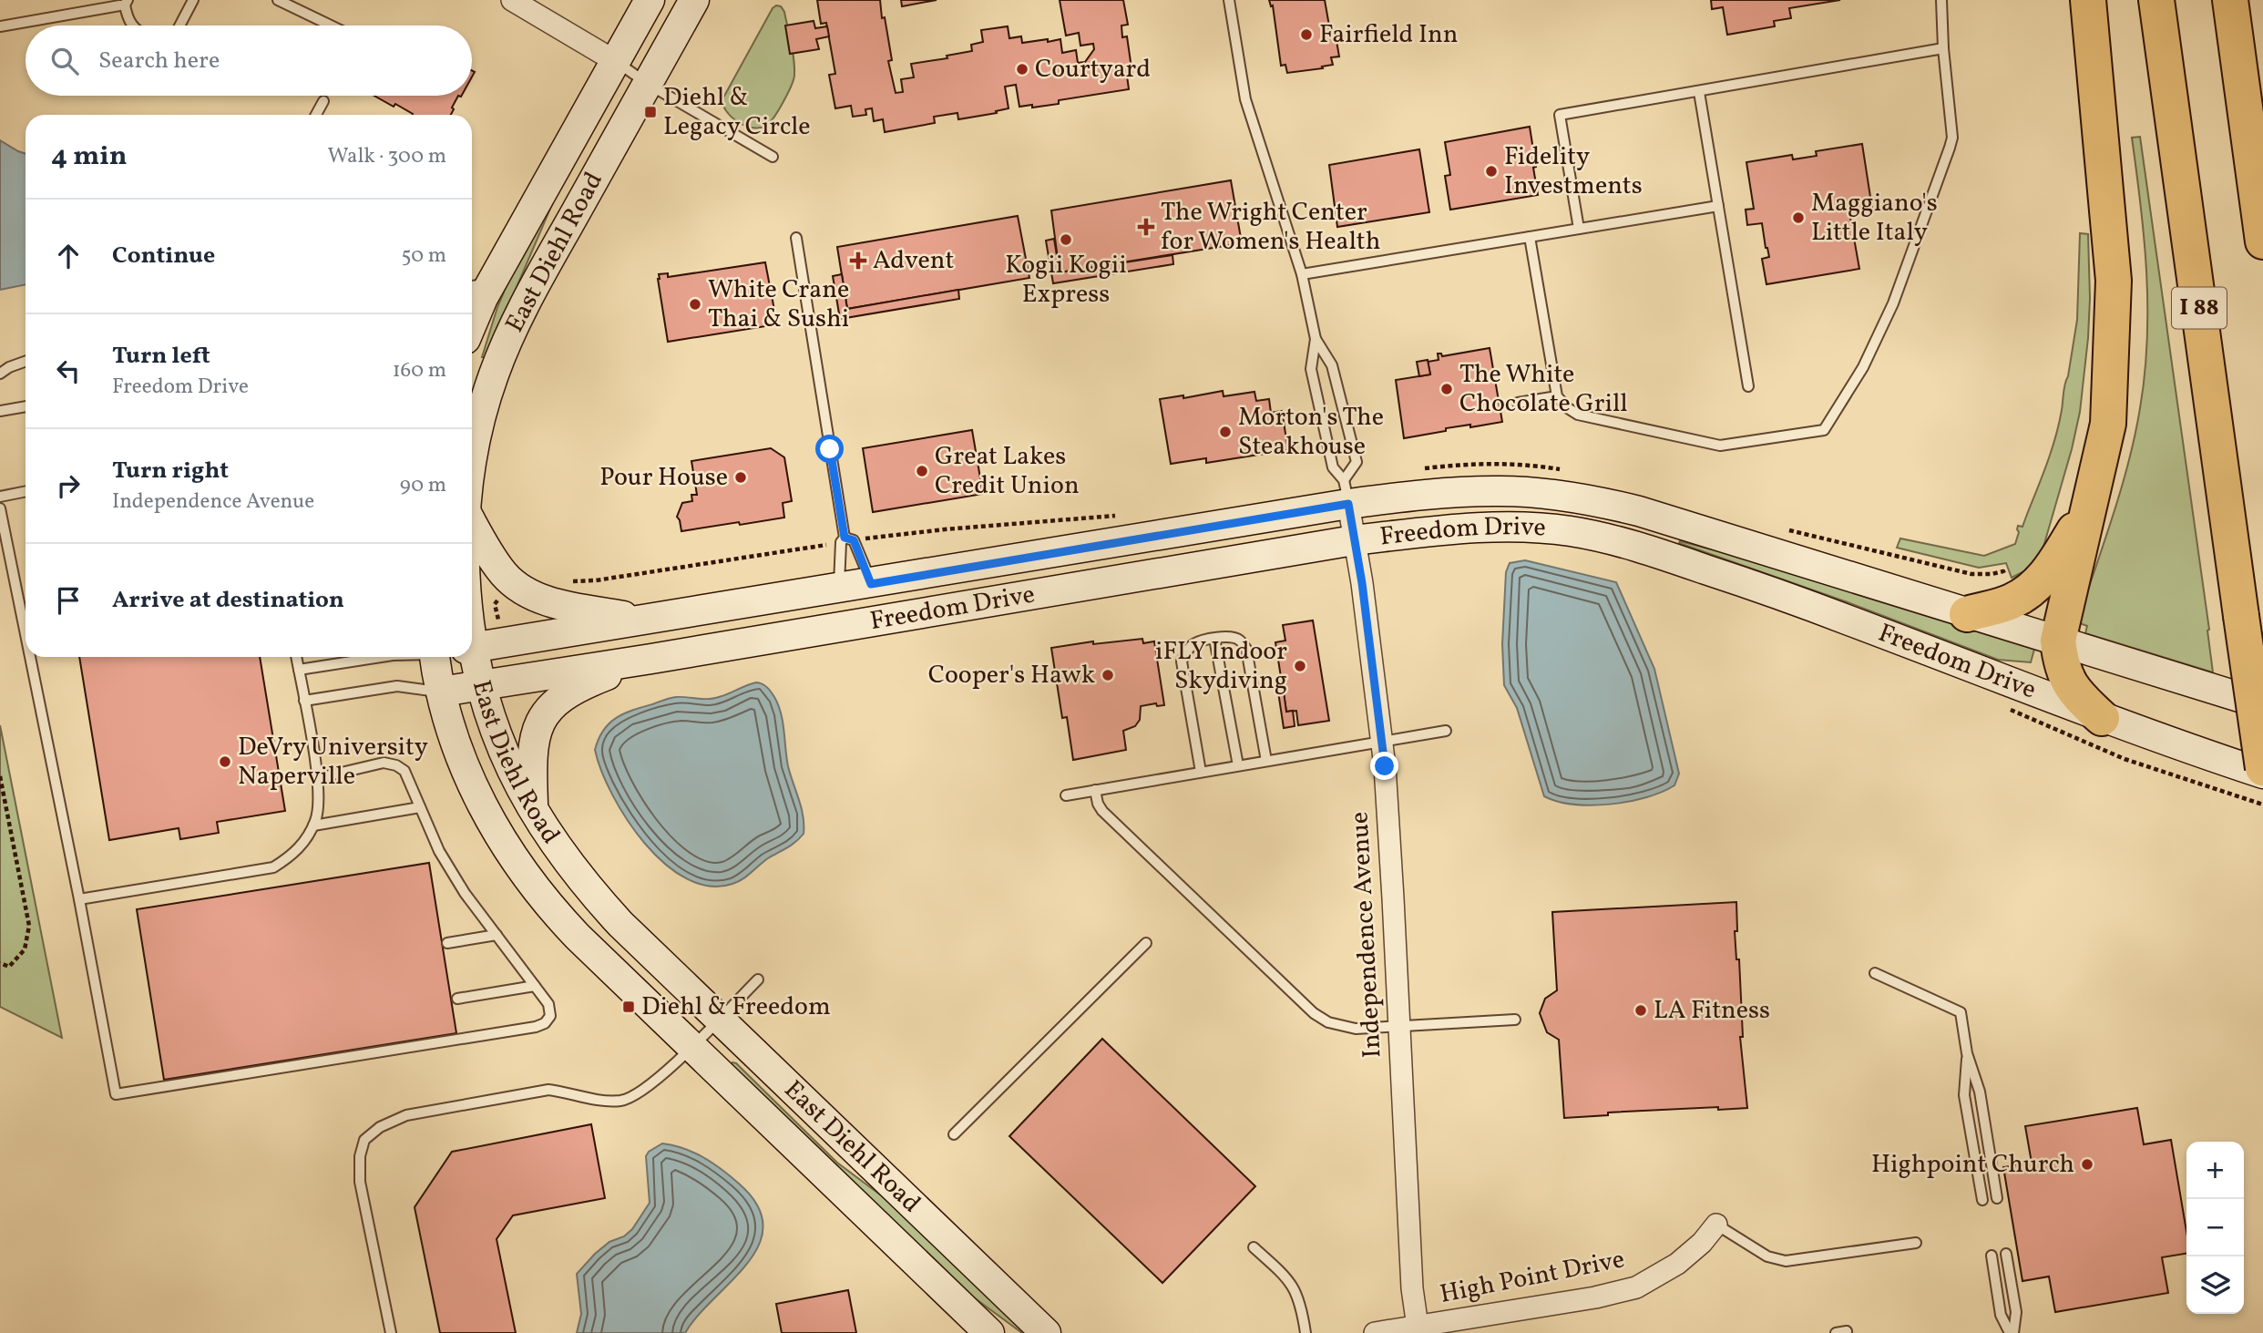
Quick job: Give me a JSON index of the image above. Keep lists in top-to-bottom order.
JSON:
{
  "streets": {
    "highway": ["I 88"],
    "street": [
      "East Diehl Road",
      "Freedom Drive",
      "Independence Avenue",
      "High Point Drive"
    ]
  },
  "crossings": [
    ["East Diehl Road", "Freedom Drive"],
    ["Freedom Drive", "Independence Avenue"],
    ["Independence Avenue", "High Point Drive"]
  ],
  "places": {
    "other": [
      "Fairfield Inn",
      "Courtyard",
      "Fidelity Investments",
      "Maggiano's Little Italy",
      "Kogii Kogii Express",
      "White Crane Thai & Sushi",
      "The White Chocolate Grill",
      "Morton's The Steakhouse",
      "Great Lakes Credit Union",
      "Pour House",
      "iFLY Indoor Skydiving",
      "Cooper's Hawk",
      "DeVry University Naperville",
      "LA Fitness",
      "Highpoint Church"
    ],
    "transit": ["Diehl & Legacy Circle", "Diehl & Freedom"],
    "health": ["The Wright Center for Women's Health", "Advent"]
  },
  "page": {
    "search": "Search here",
    "heading": ["4 min", "Walk · 300 m"],
    "list": [
      ["Continue", "50 m"],
      ["Turn left", "Freedom Drive", "160 m"],
      ["Turn right", "Independence Avenue", "90 m"],
      "Arrive at destination"
    ],
    "map_buttons": ["+", "−"]
  }
}
